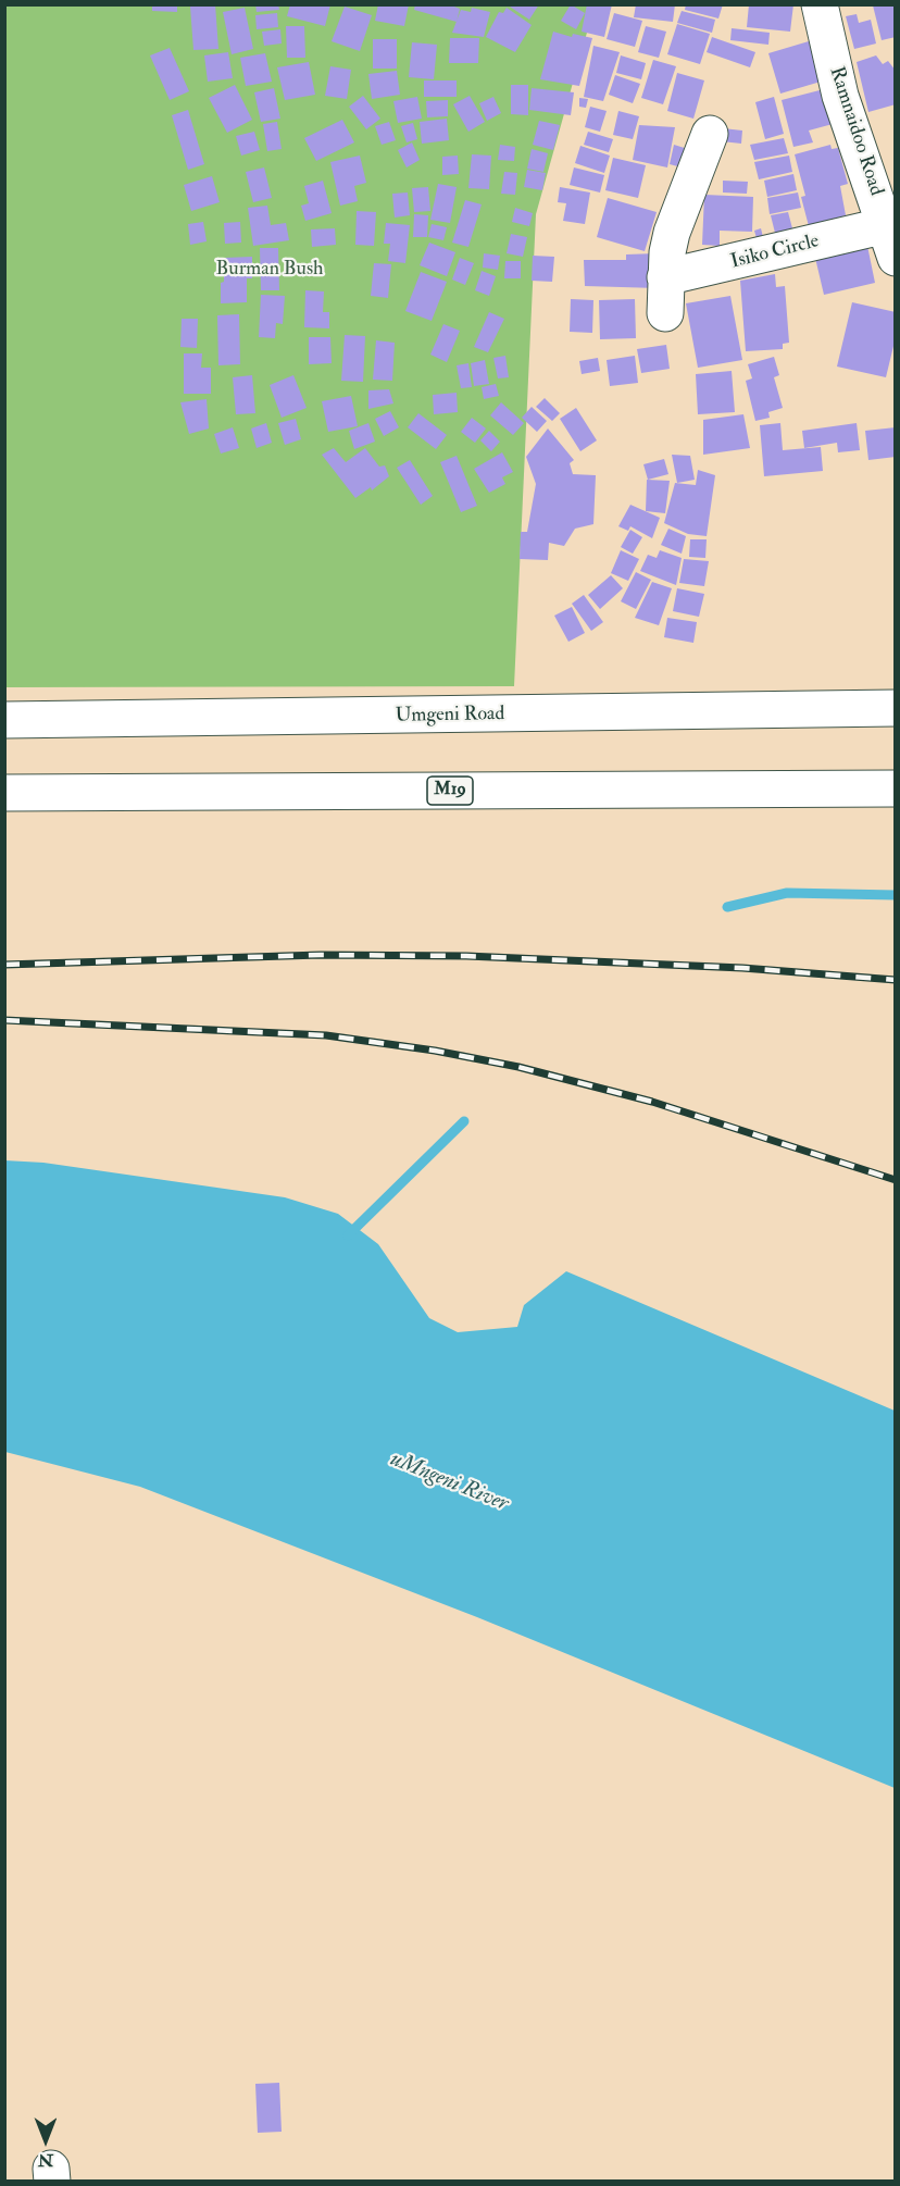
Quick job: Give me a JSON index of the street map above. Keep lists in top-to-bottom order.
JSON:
{
  "streets": {
    "main road": [
      "Ramnaidoo Road",
      "Isiko Circle",
      "Umgeni Road",
      "M19"
    ]
  },
  "crossings": [
    ["Ramnaidoo Road", "Isiko Circle"]
  ],
  "water": ["uMngeni River"],
  "parks": ["Burman Bush"],
  "north": "bottom"
}
